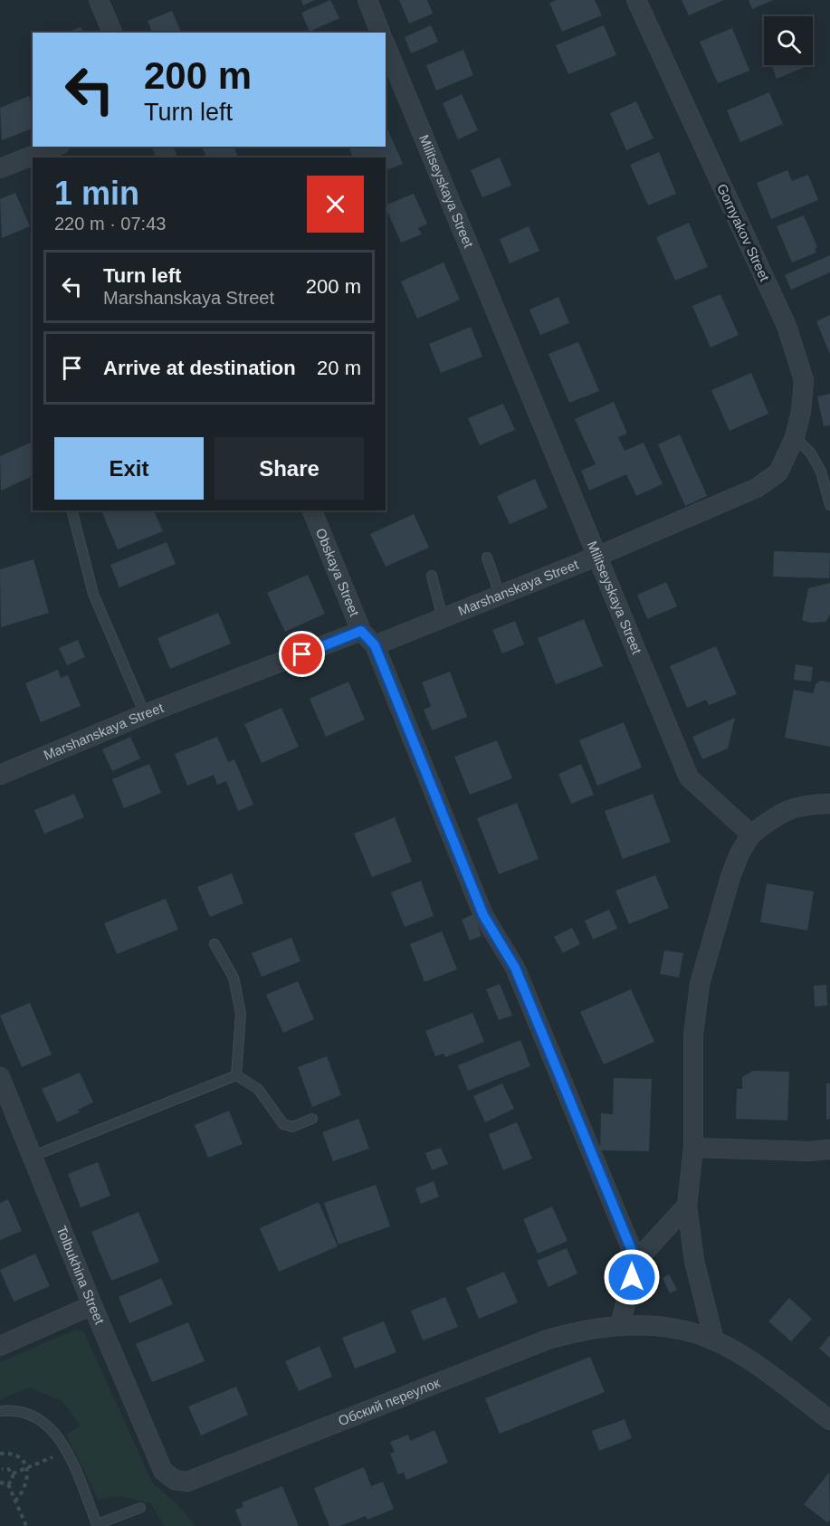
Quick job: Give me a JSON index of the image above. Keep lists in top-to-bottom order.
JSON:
{
  "streets": {
    "street": [
      "Militseyskaya Street",
      "Gornyakov Street",
      "Obskaya Street",
      "Marshanskaya Street",
      "Tolbukhina Street",
      "Обский переулок"
    ]
  },
  "crossings": [
    ["Militseyskaya Street", "Marshanskaya Street"],
    ["Gornyakov Street", "Marshanskaya Street"],
    ["Obskaya Street", "Marshanskaya Street"],
    ["Tolbukhina Street", "Обский переулок"]
  ],
  "page": {
    "turn": ["200 m", "Turn left"],
    "heading": ["1 min", "220 m · 07:43"],
    "list": [
      {
        "name": "Turn left",
        "note": "Marshanskaya Street",
        "value": "200 m"
      },
      {
        "name": "Arrive at destination",
        "value": "20 m"
      }
    ],
    "buttons": ["Exit", "Share"]
  }
}
